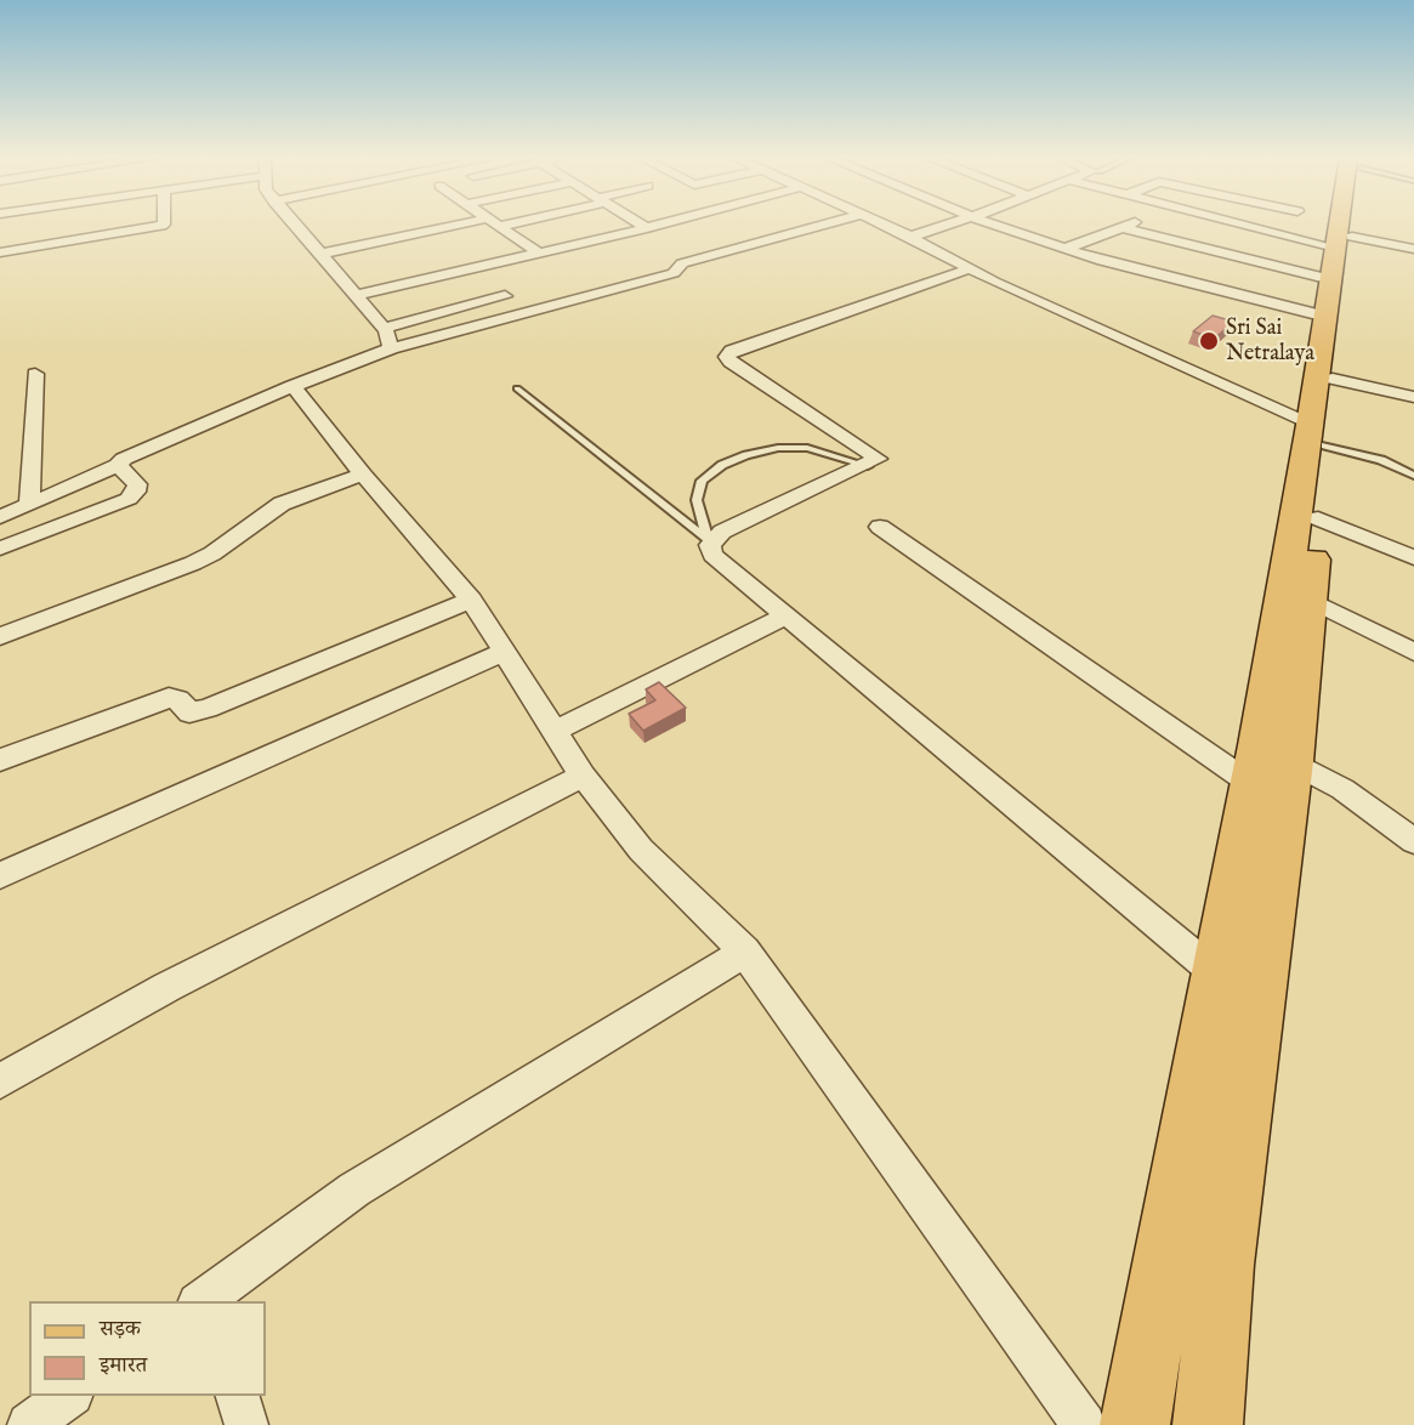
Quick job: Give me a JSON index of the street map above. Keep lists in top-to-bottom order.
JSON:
{
  "places": ["Sri Sai Netralaya"],
  "legend": ["सड़क", "इमारत"]
}
